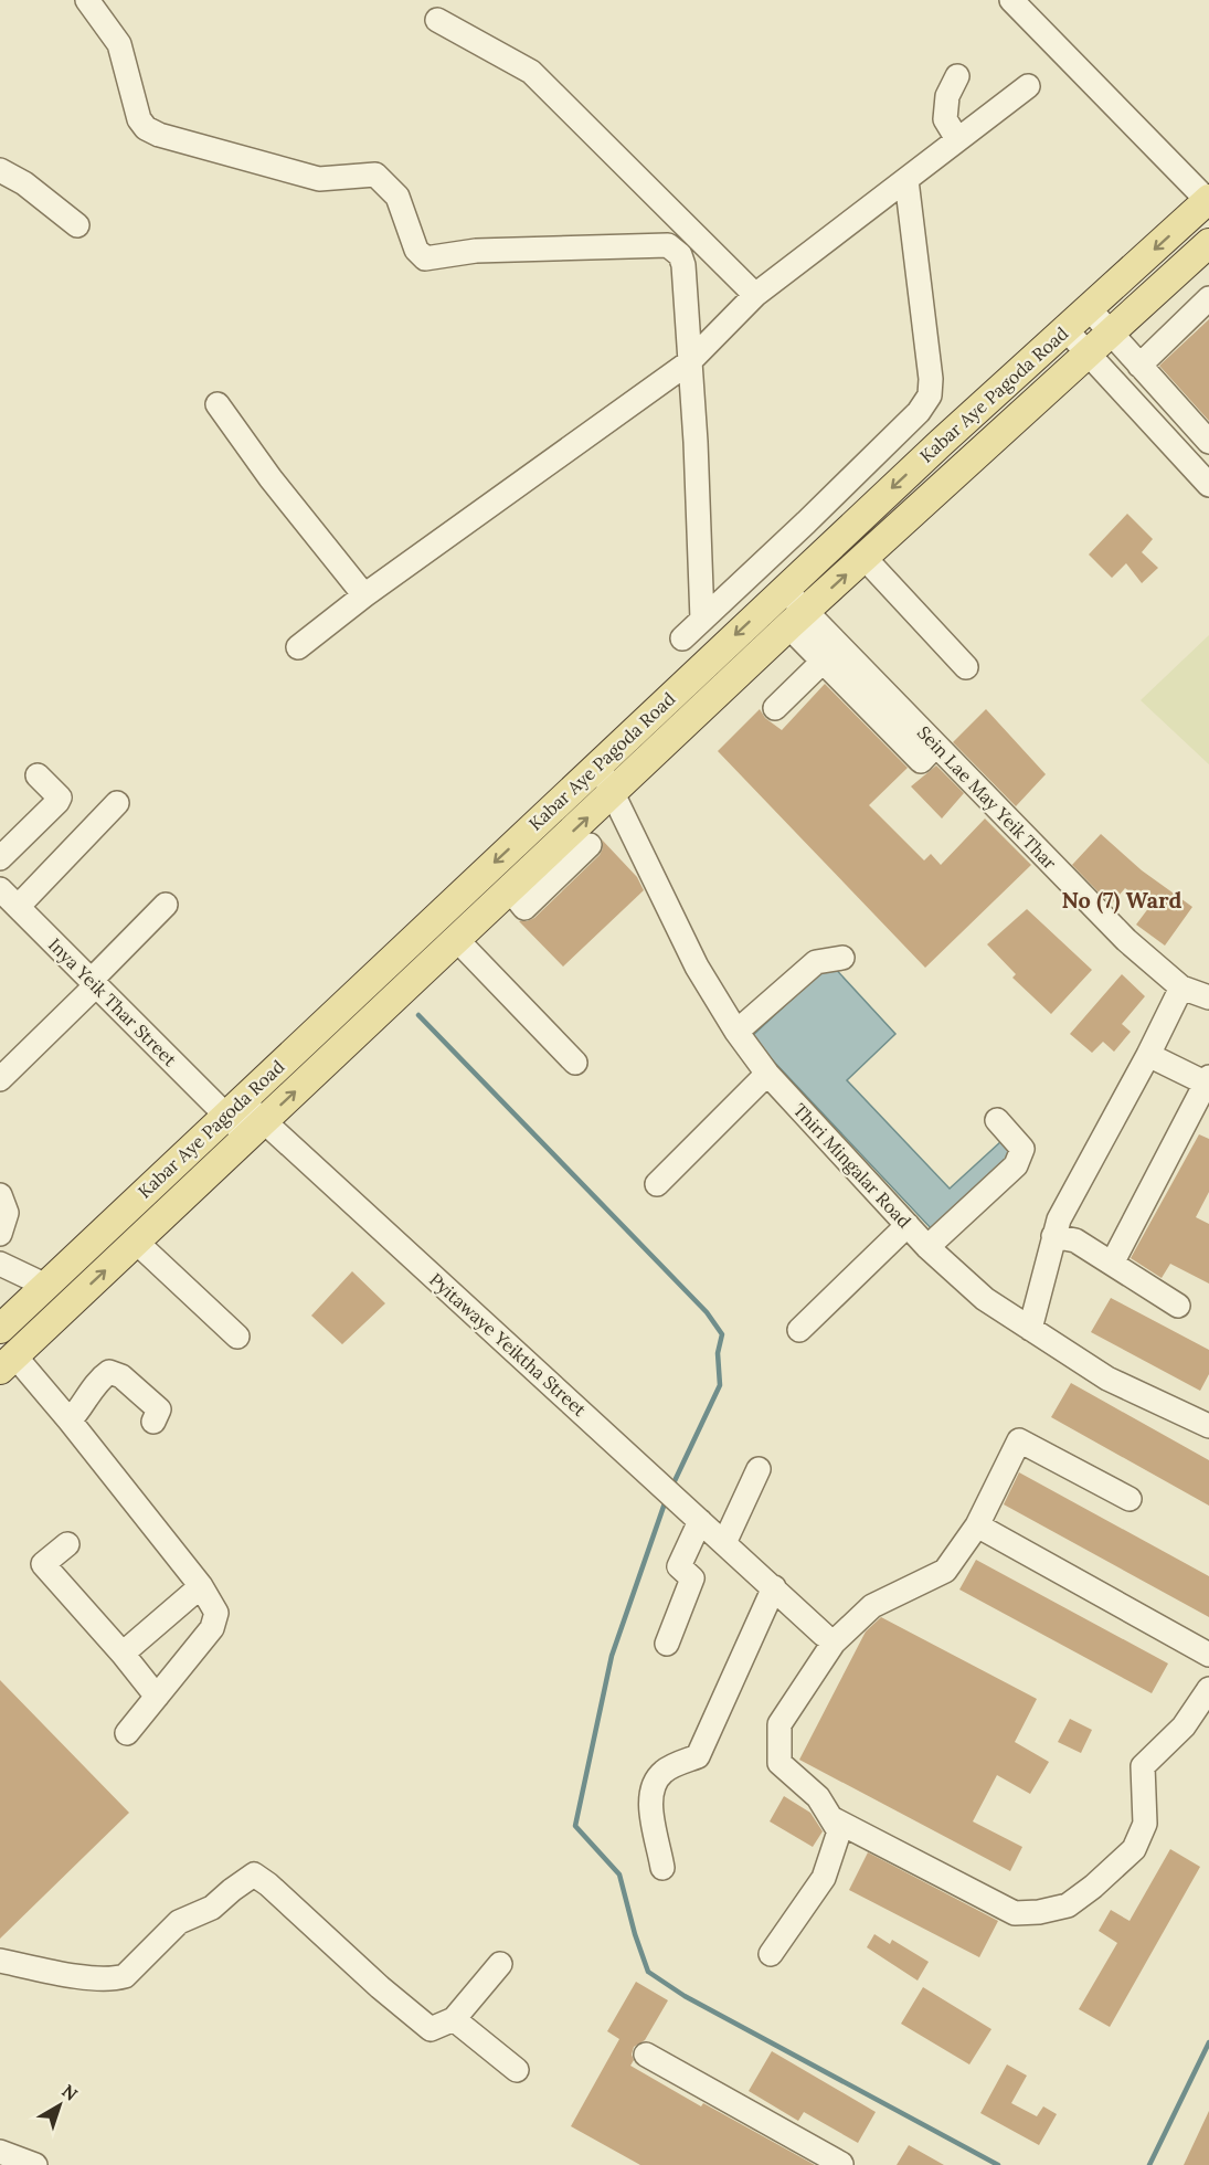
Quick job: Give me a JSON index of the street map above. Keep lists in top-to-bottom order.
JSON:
{
  "streets": {
    "main road": ["Kabar Aye Pagoda Road"],
    "street": [
      "Sein Lae May Yeik Thar",
      "Inya Yeik Thar Street",
      "Thiri Mingalar Road",
      "Pyitawaye Yeiktha Street"
    ]
  },
  "crossings": [
    ["Kabar Aye Pagoda Road", "Sein Lae May Yeik Thar"],
    ["Kabar Aye Pagoda Road", "Inya Yeik Thar Street"],
    ["Kabar Aye Pagoda Road", "Thiri Mingalar Road"],
    ["Kabar Aye Pagoda Road", "Pyitawaye Yeiktha Street"],
    ["Inya Yeik Thar Street", "Pyitawaye Yeiktha Street"]
  ],
  "districts": ["No (7) Ward"],
  "north": "top right"
}
